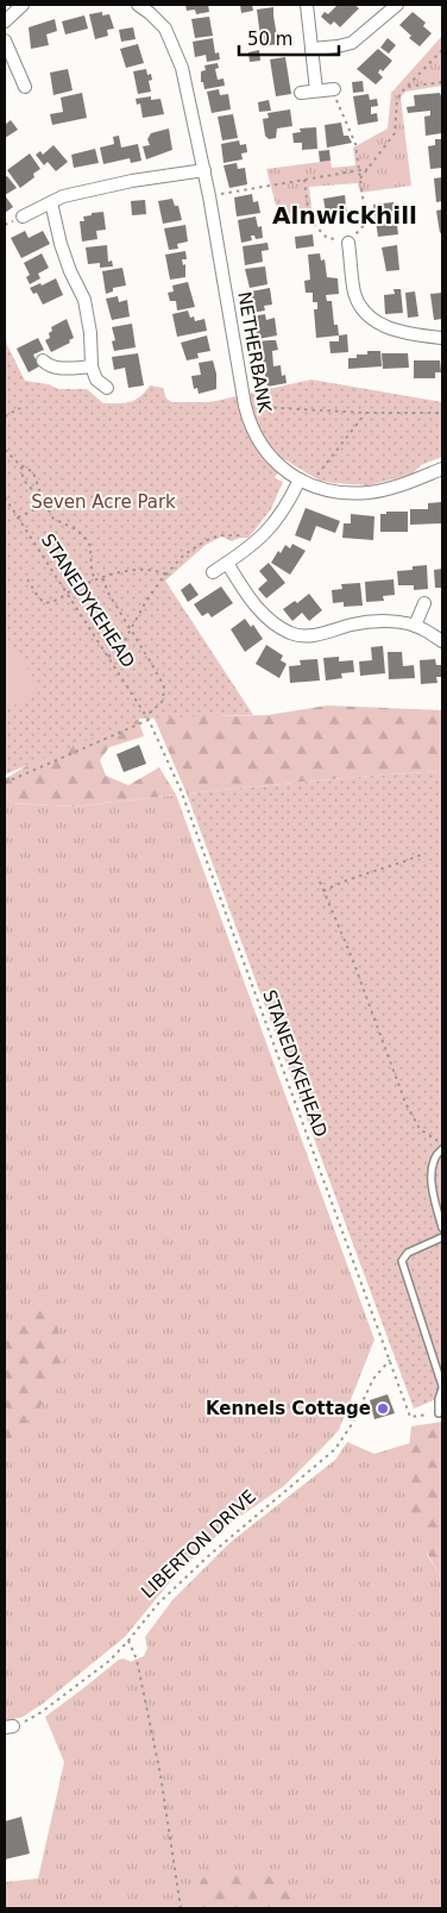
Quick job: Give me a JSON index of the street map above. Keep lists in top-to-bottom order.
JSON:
{
  "streets": {
    "street": ["NETHERBANK"],
    "path": ["STANEDYKEHEAD", "LIBERTON DRIVE"]
  },
  "crossings": [
    ["STANEDYKEHEAD", "LIBERTON DRIVE"]
  ],
  "districts": ["Alnwickhill"],
  "parks": ["Seven Acre Park"],
  "places": ["Kennels Cottage"],
  "scale_bar": "50 m"
}
